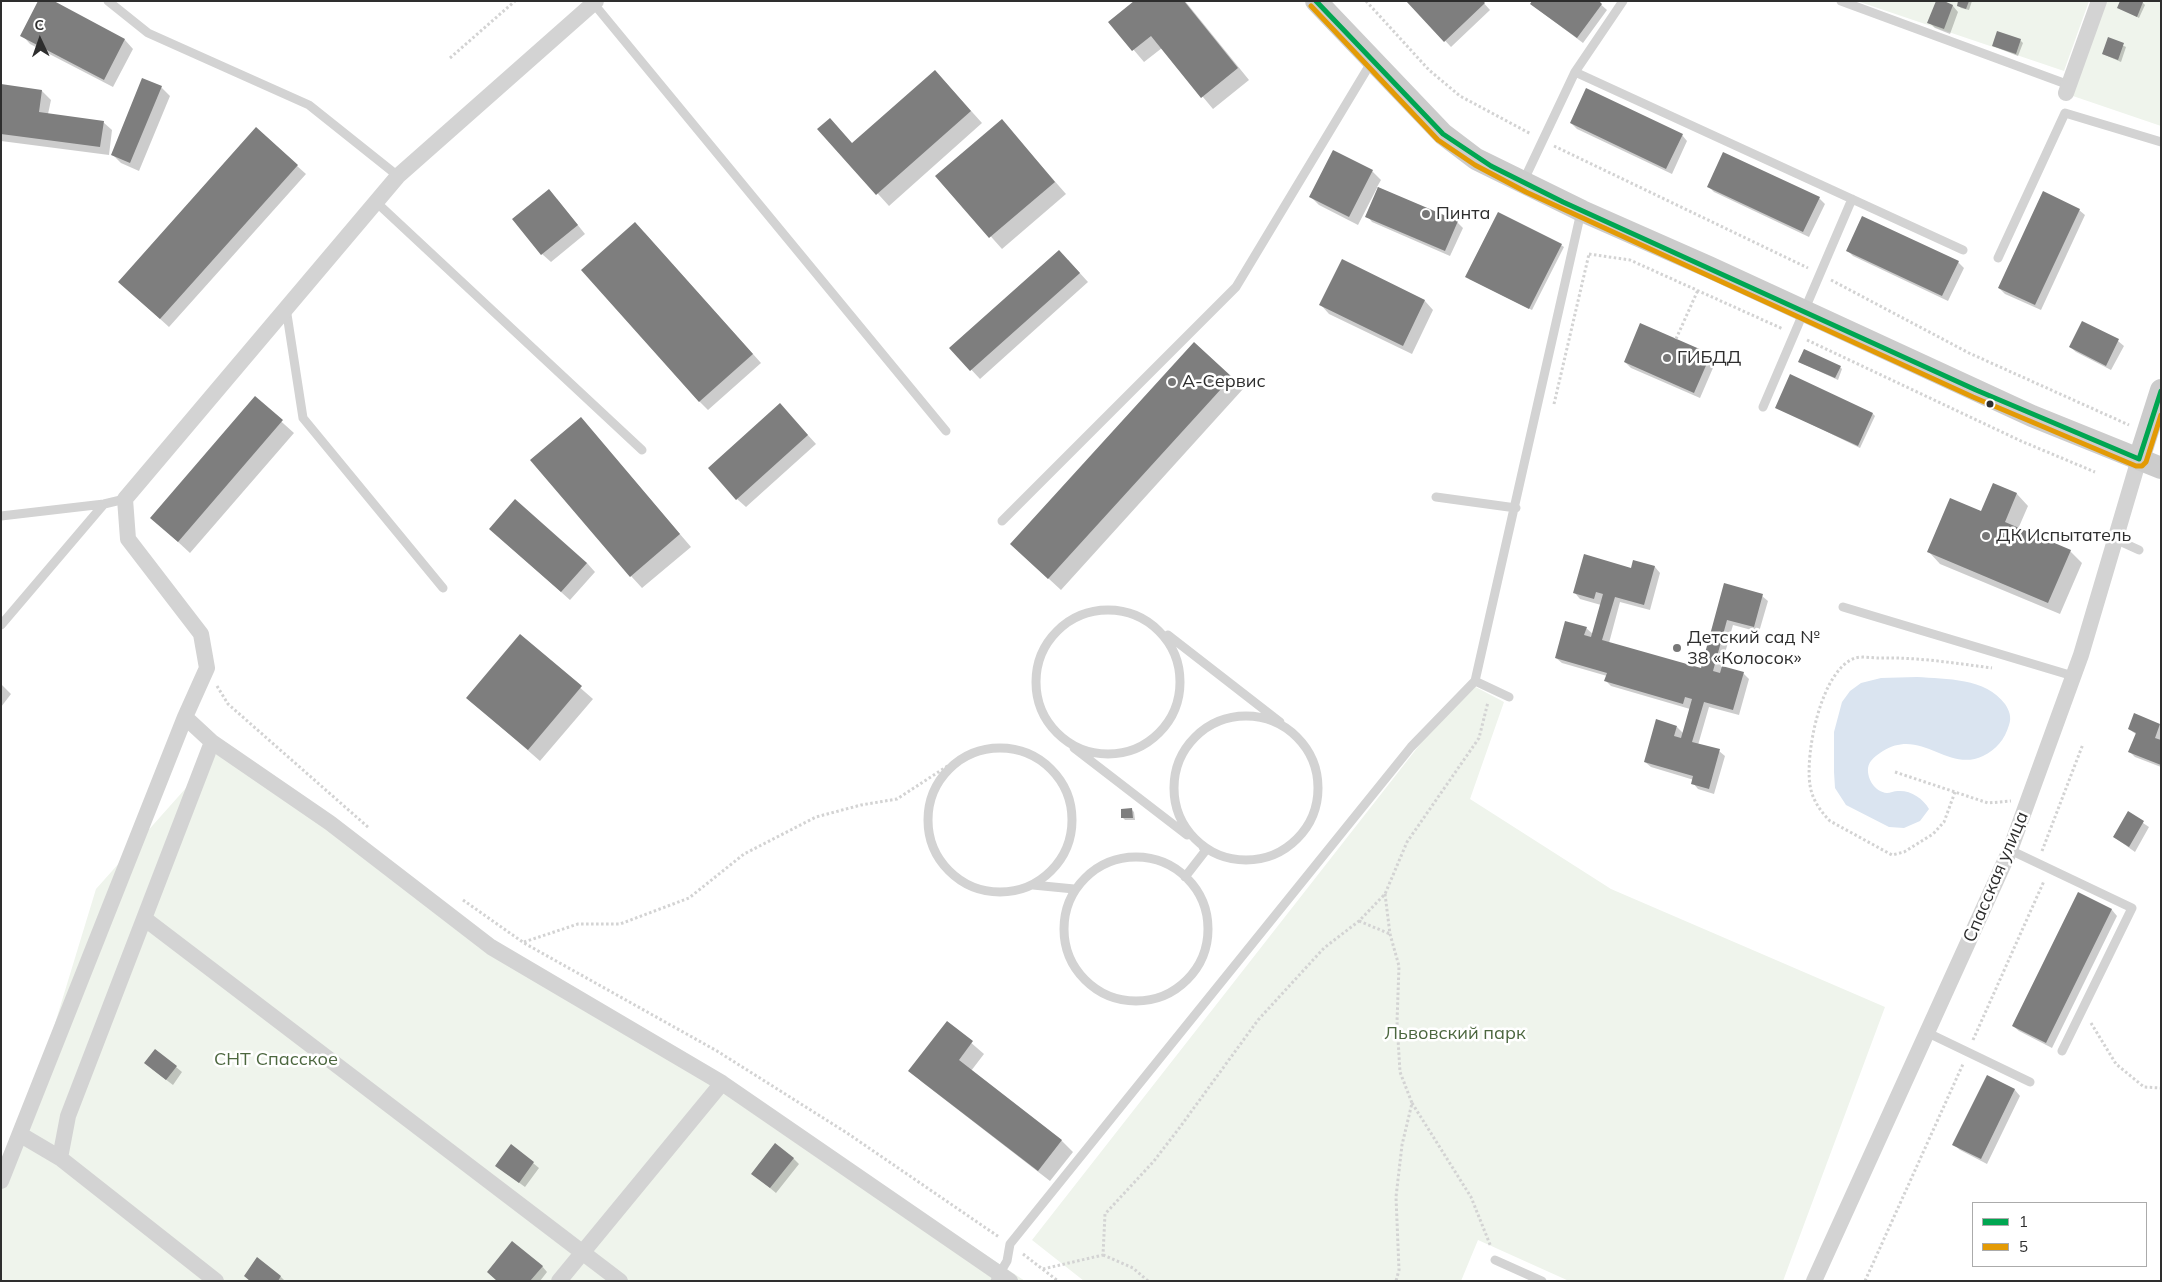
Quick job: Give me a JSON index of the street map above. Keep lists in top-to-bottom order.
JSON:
{
  "streets": {
    "street": ["Спасская улица"]
  },
  "parks": ["Львовский парк", "СНТ Спасское"],
  "places": [
    "Пинта",
    "ГИБДД",
    "A-Сервис",
    "ДК Испытатель",
    "Детский сад № 38 «Колосок»"
  ],
  "lines": ["transit line 1", "transit line 5"],
  "legend": ["1", "5"],
  "north": "top"
}
